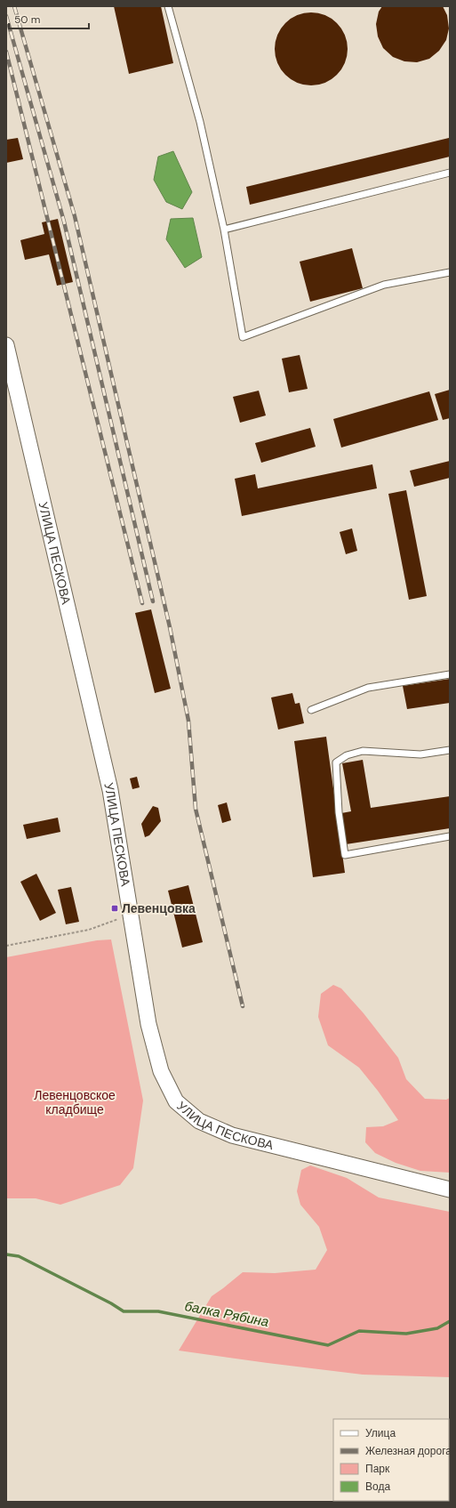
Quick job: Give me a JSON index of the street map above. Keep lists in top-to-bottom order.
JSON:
{
  "streets": {
    "street": ["УЛИЦА ПЕСКОВА"]
  },
  "water": ["балка Рябина"],
  "parks": ["Левенцовское кладбище"],
  "places": {
    "transit": ["Левенцовка"]
  },
  "legend": [
    "Улица",
    "Железная дорога",
    "Парк",
    "Вода"
  ],
  "scale_bar": "50 m"
}
